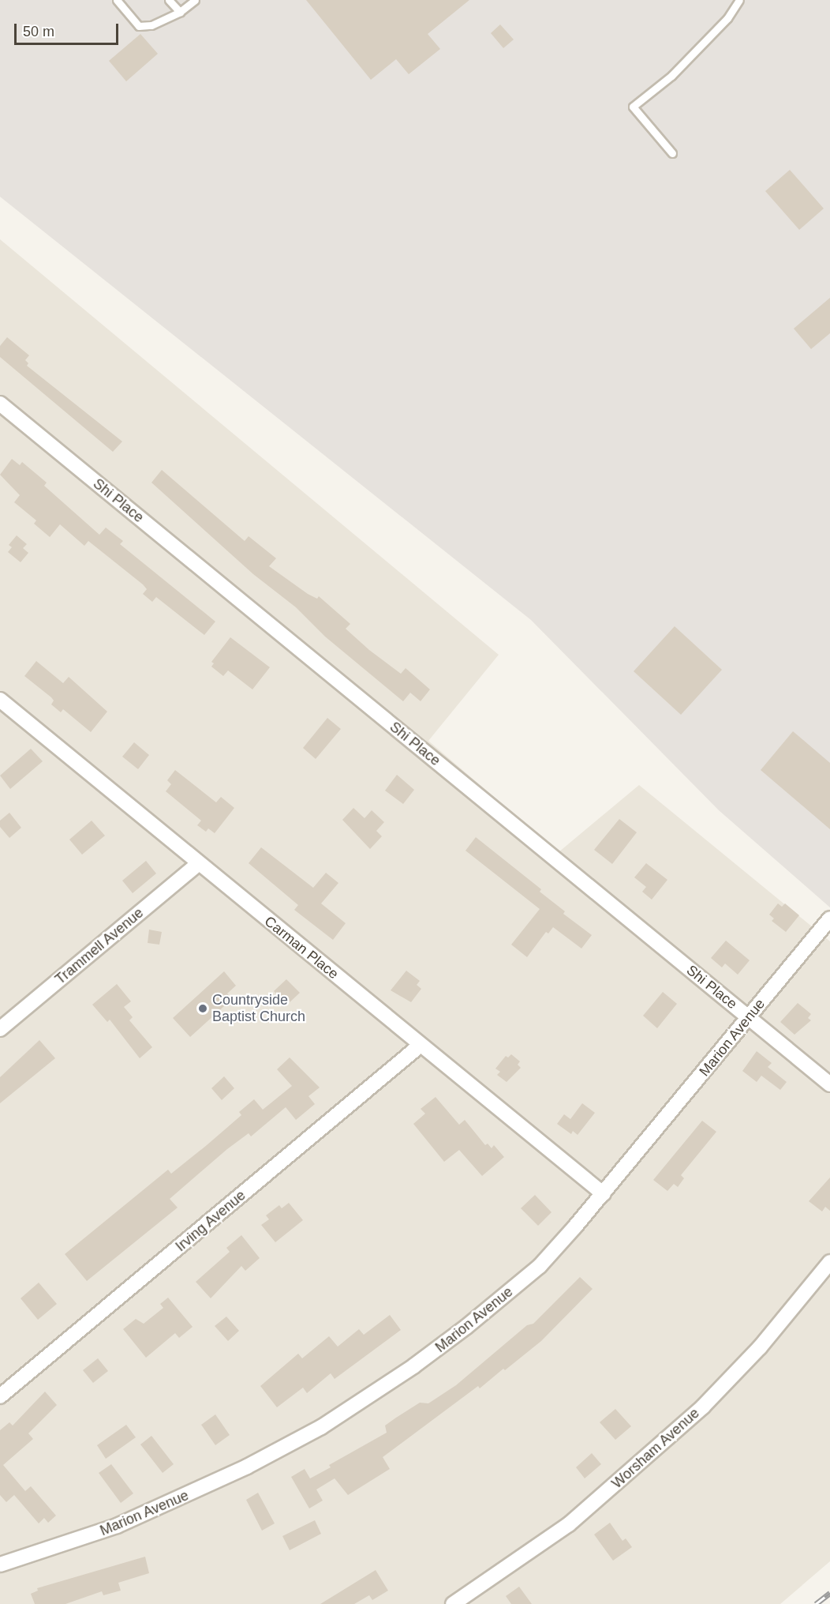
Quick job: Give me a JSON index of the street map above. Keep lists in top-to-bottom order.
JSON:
{
  "streets": {
    "street": [
      "Shi Place",
      "Trammell Avenue",
      "Carman Place",
      "Marion Avenue",
      "Irving Avenue",
      "Worsham Avenue"
    ]
  },
  "crossings": [
    ["Shi Place", "Marion Avenue"],
    ["Trammell Avenue", "Carman Place"],
    ["Carman Place", "Marion Avenue"],
    ["Carman Place", "Irving Avenue"]
  ],
  "places": ["Countryside Baptist Church"],
  "scale_bar": "50 m"
}
